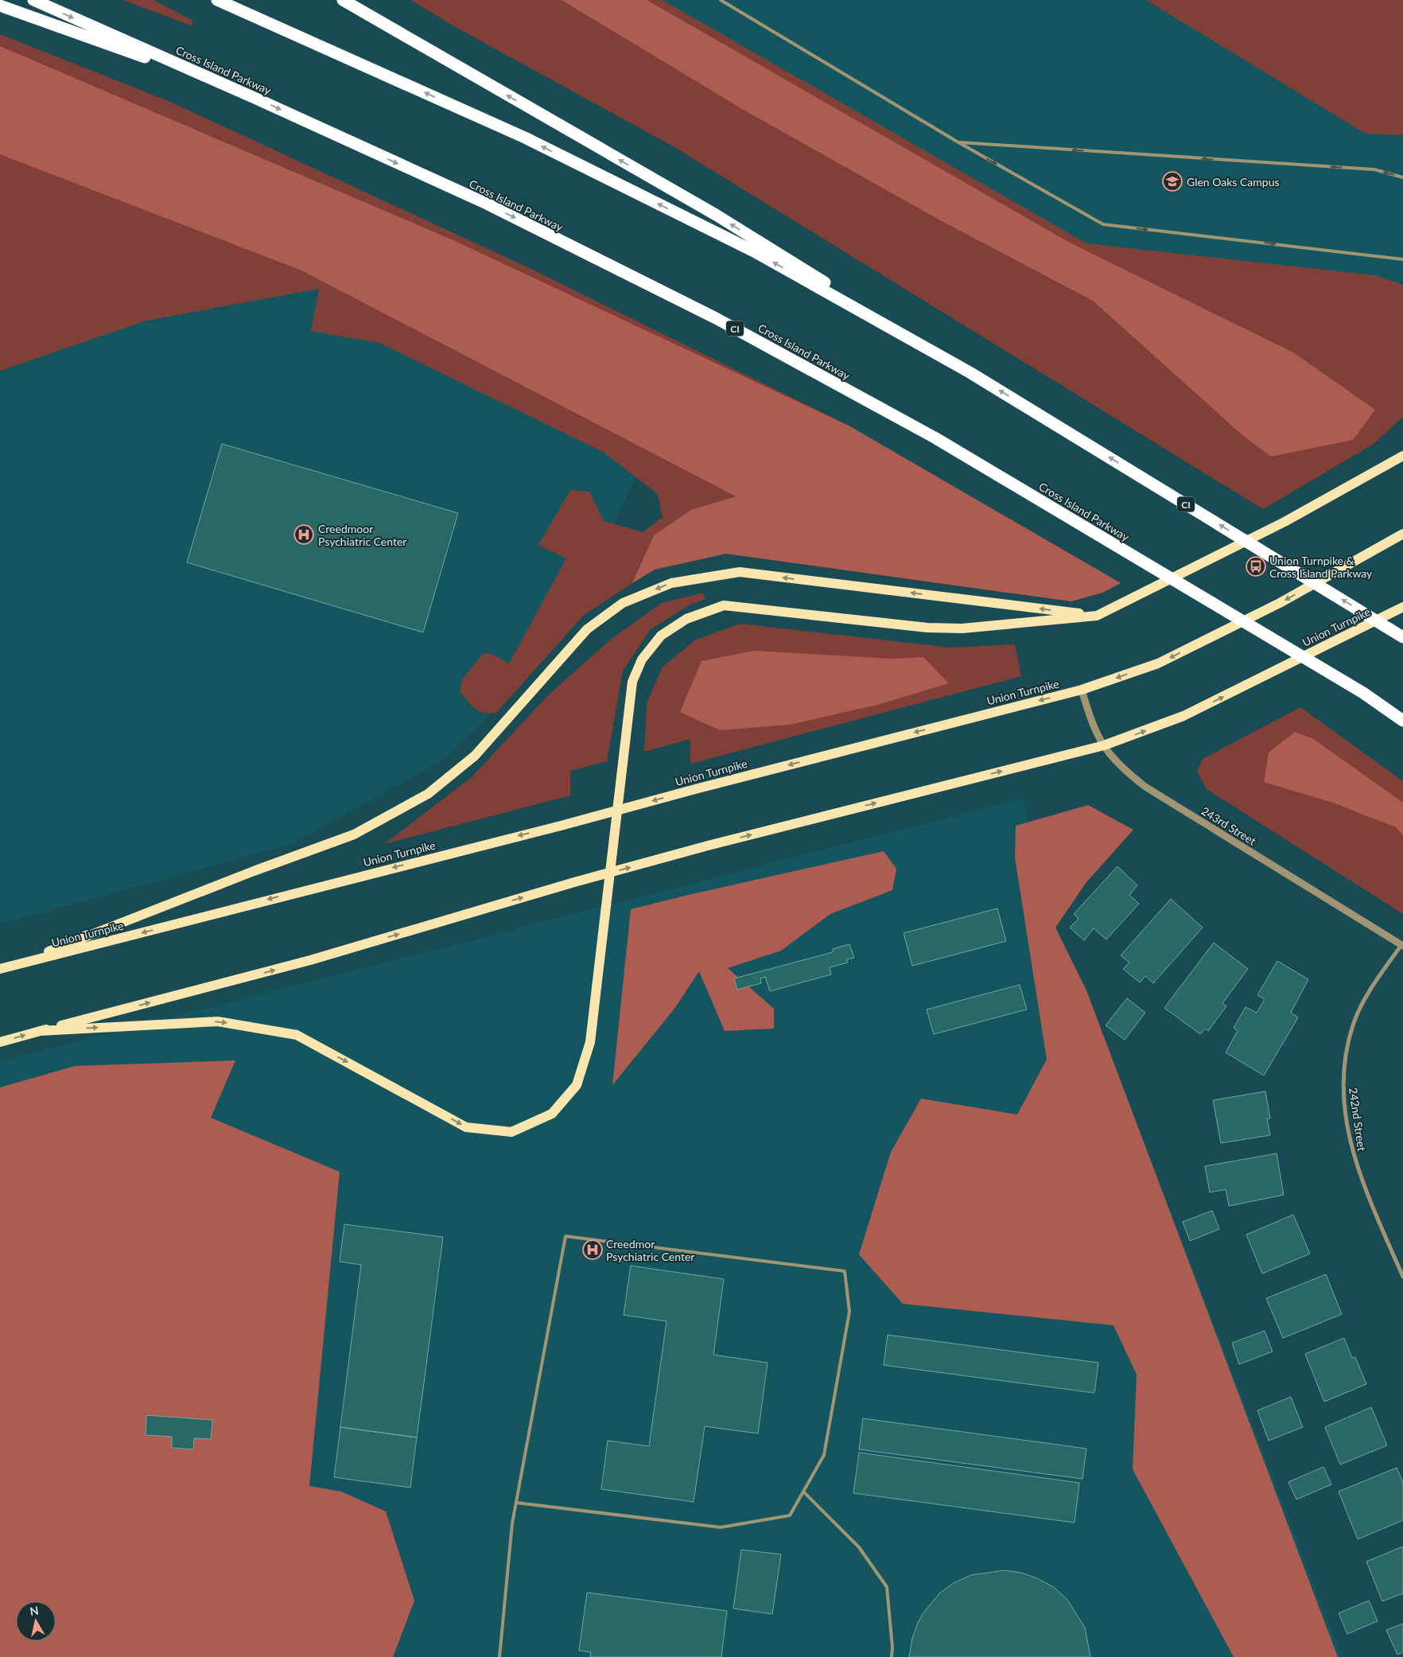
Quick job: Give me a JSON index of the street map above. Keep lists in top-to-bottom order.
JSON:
{
  "streets": {
    "highway": ["Cross Island Parkway", "CI"],
    "main road": ["Union Turnpike"],
    "street": ["243rd Street", "242nd Street"]
  },
  "crossings": [
    ["Union Turnpike", "243rd Street"],
    ["243rd Street", "242nd Street"]
  ],
  "places": {
    "school or university": ["Glen Oaks Campus"],
    "hospital": ["Creedmoor Psychiatric Center", "Creedmor Psychiatric Center"],
    "bus stop": ["Union Turnpike & Cross Island Parkway"]
  },
  "north": "top"
}
